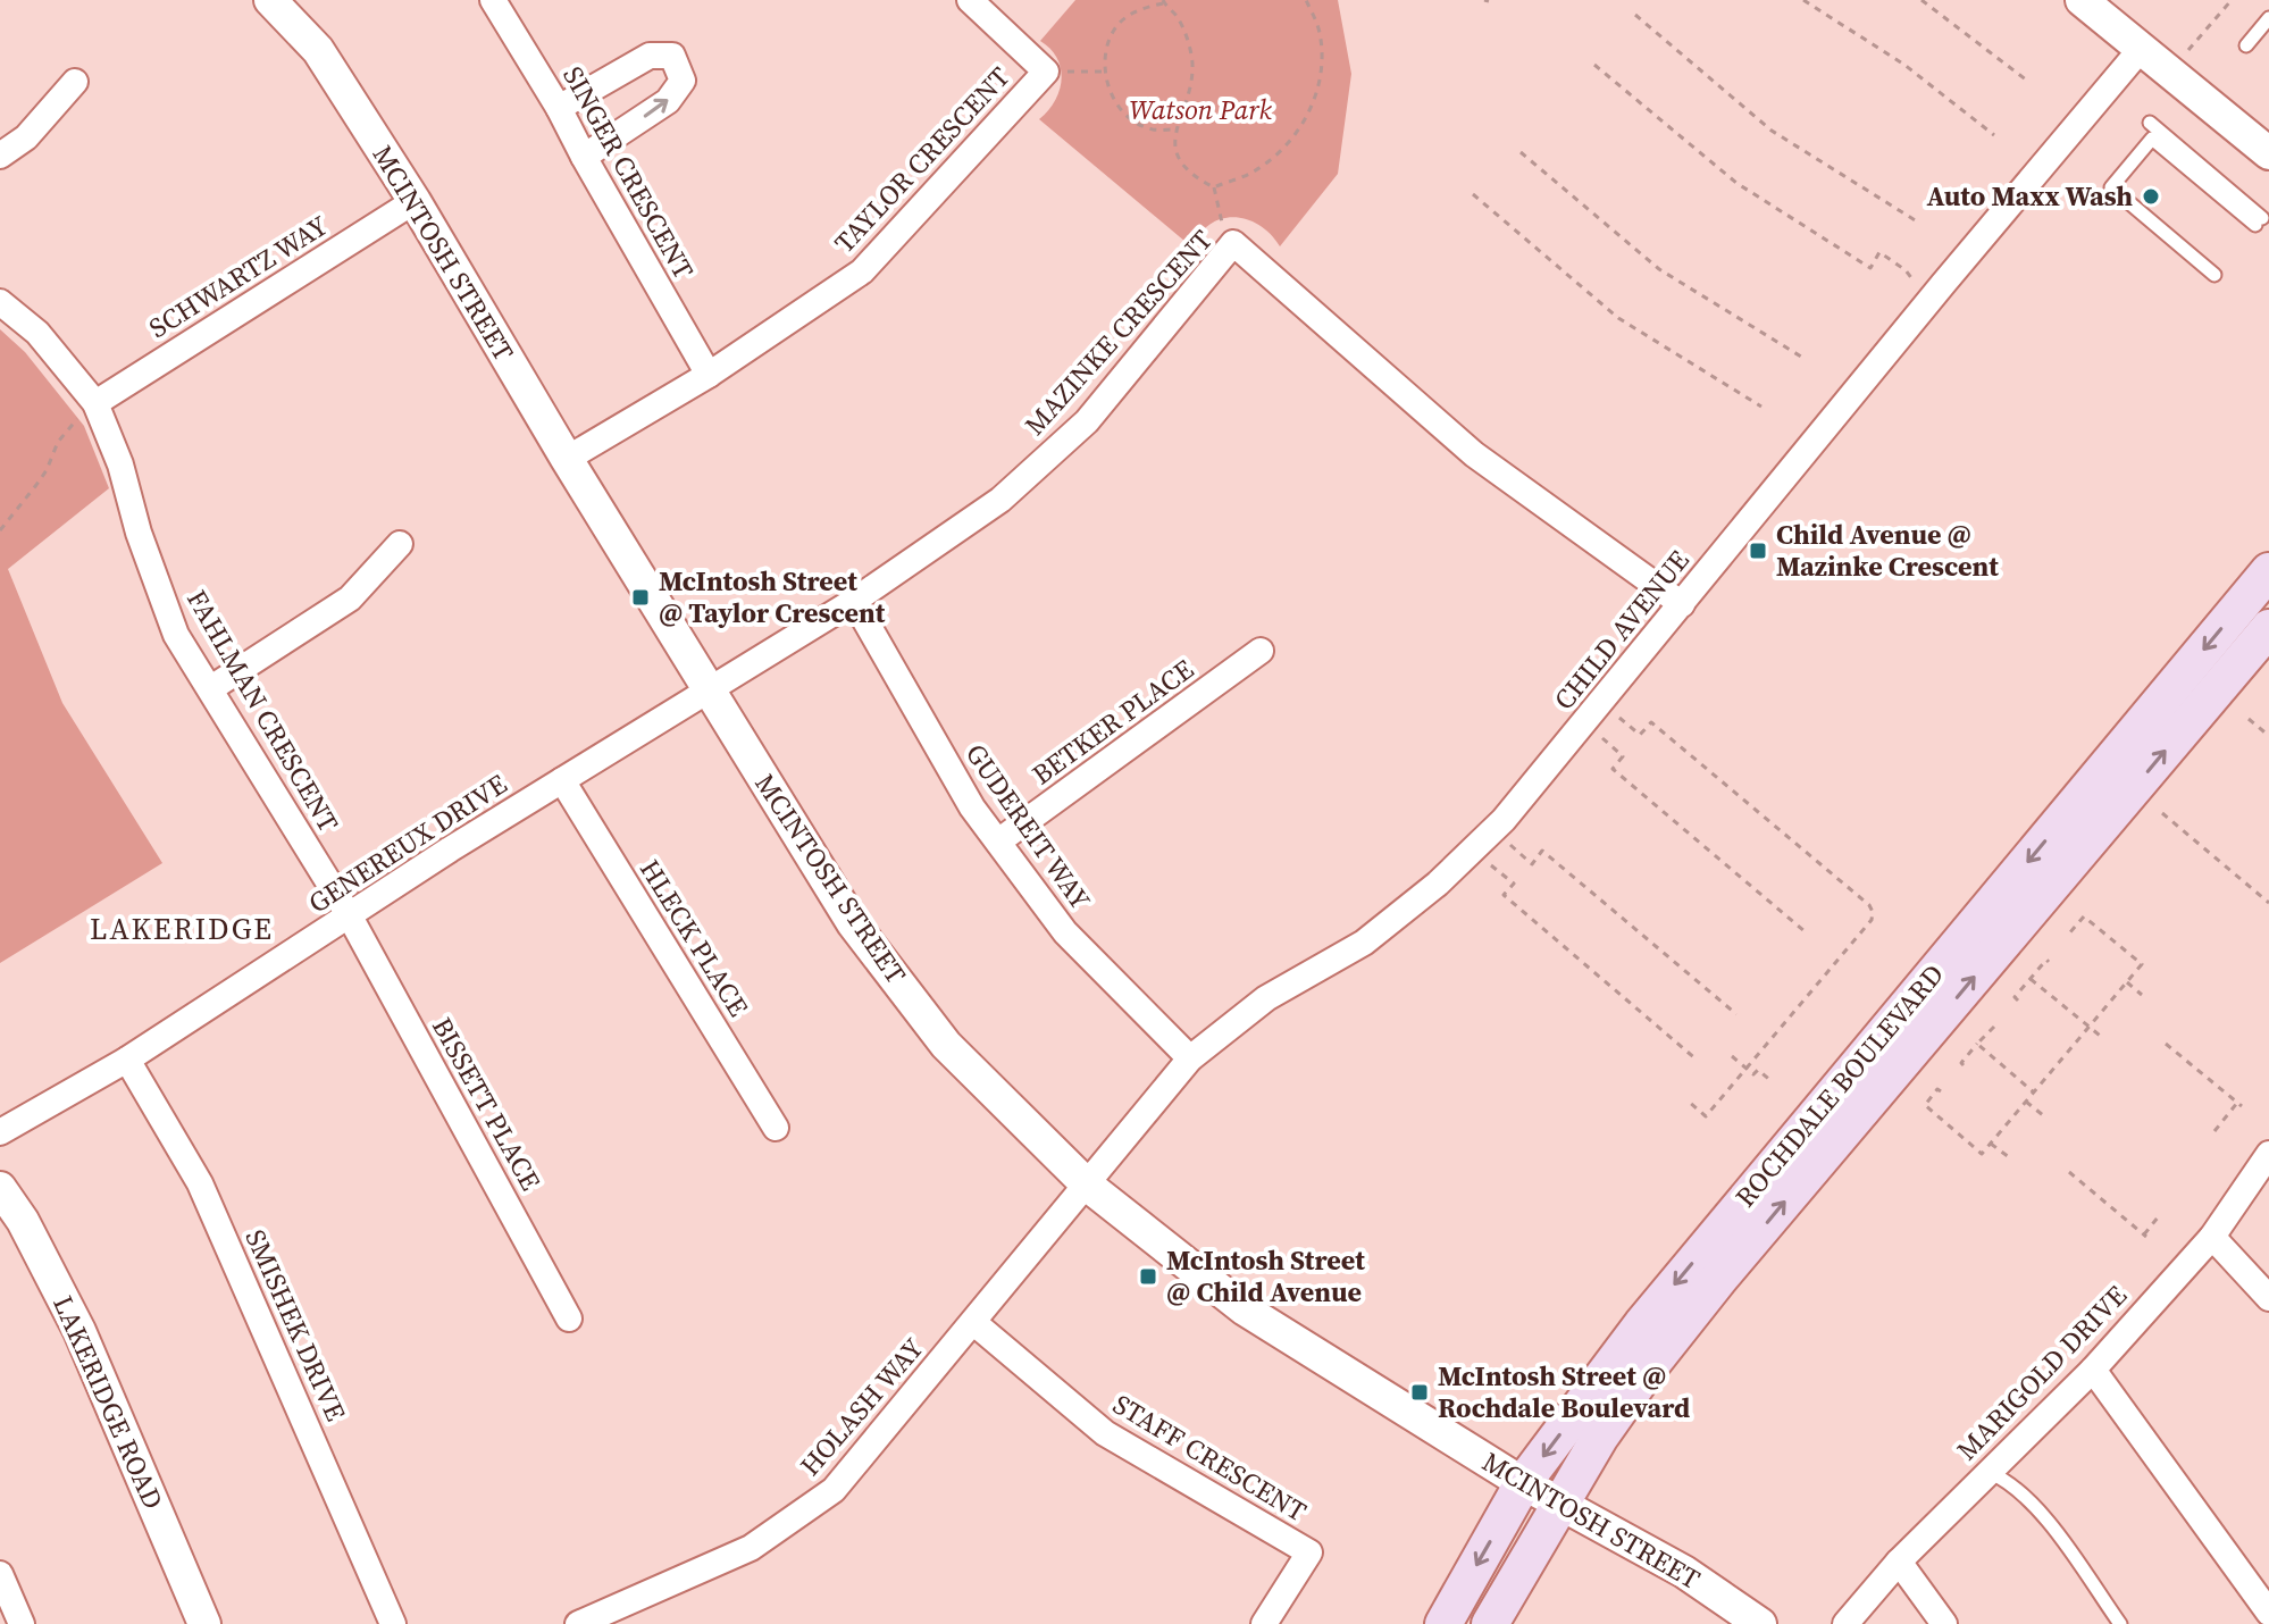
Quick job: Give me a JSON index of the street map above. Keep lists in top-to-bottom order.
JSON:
{
  "streets": {
    "main road": ["ROCHDALE BOULEVARD"],
    "street": [
      "TAYLOR CRESCENT",
      "SINGER CRESCENT",
      "MCINTOSH STREET",
      "SCHWARTZ WAY",
      "MAZINKE CRESCENT",
      "CHILD AVENUE",
      "FAHLMAN CRESCENT",
      "BETKER PLACE",
      "GUDEREIT WAY",
      "GENEREUX DRIVE",
      "HLECK PLACE",
      "BISSETT PLACE",
      "SMISHEK DRIVE",
      "MARIGOLD DRIVE",
      "LAKERIDGE ROAD",
      "HOLASH WAY",
      "STAFF CRESCENT"
    ]
  },
  "crossings": [
    ["TAYLOR CRESCENT", "SINGER CRESCENT"],
    ["TAYLOR CRESCENT", "MCINTOSH STREET"],
    ["MCINTOSH STREET", "SCHWARTZ WAY"],
    ["MCINTOSH STREET", "MAZINKE CRESCENT"],
    ["MCINTOSH STREET", "CHILD AVENUE"],
    ["MCINTOSH STREET", "GENEREUX DRIVE"],
    ["MCINTOSH STREET", "ROCHDALE BOULEVARD"],
    ["MCINTOSH STREET", "HOLASH WAY"],
    ["SCHWARTZ WAY", "FAHLMAN CRESCENT"],
    ["MAZINKE CRESCENT", "CHILD AVENUE"],
    ["MAZINKE CRESCENT", "GUDEREIT WAY"],
    ["MAZINKE CRESCENT", "GENEREUX DRIVE"],
    ["CHILD AVENUE", "GUDEREIT WAY"],
    ["CHILD AVENUE", "HOLASH WAY"],
    ["FAHLMAN CRESCENT", "GENEREUX DRIVE"],
    ["FAHLMAN CRESCENT", "BISSETT PLACE"],
    ["BETKER PLACE", "GUDEREIT WAY"],
    ["GENEREUX DRIVE", "HLECK PLACE"],
    ["GENEREUX DRIVE", "BISSETT PLACE"],
    ["GENEREUX DRIVE", "SMISHEK DRIVE"],
    ["HOLASH WAY", "STAFF CRESCENT"]
  ],
  "districts": ["LAKERIDGE"],
  "parks": ["Watson Park"],
  "places": {
    "other": ["Auto Maxx Wash"],
    "transit": [
      "Child Avenue @ Mazinke Crescent",
      "McIntosh Street @ Taylor Crescent",
      "McIntosh Street @ Child Avenue",
      "McIntosh Street @ Rochdale Boulevard"
    ]
  }
}
